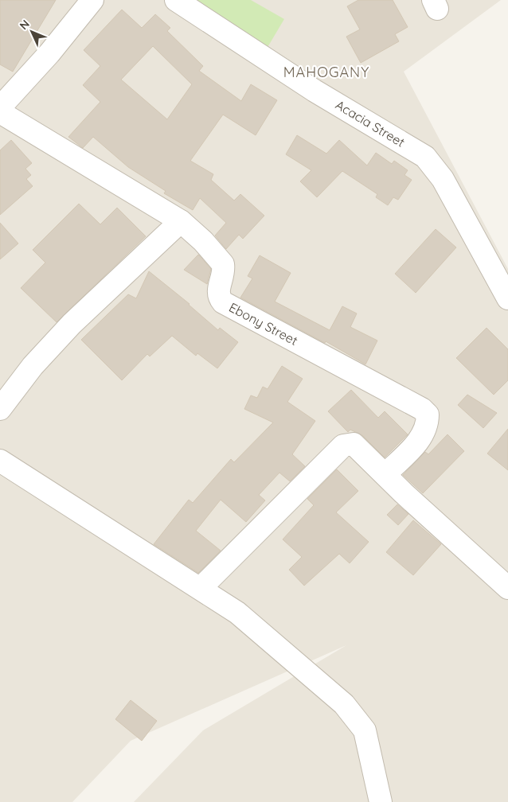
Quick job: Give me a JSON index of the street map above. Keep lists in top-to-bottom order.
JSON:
{
  "streets": {
    "street": ["Acacia Street", "Ebony Street"]
  },
  "districts": ["MAHOGANY"],
  "north": "top left"
}
